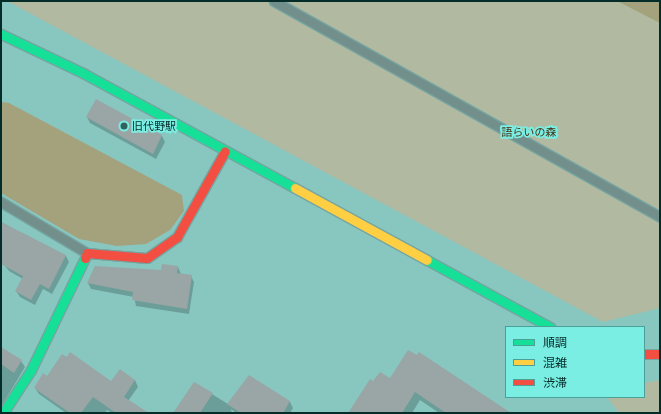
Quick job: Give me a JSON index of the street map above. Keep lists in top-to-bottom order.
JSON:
{
  "parks": ["語らいの森"],
  "places": ["旧代野駅"],
  "legend": ["順調", "混雑", "渋滞"]
}
